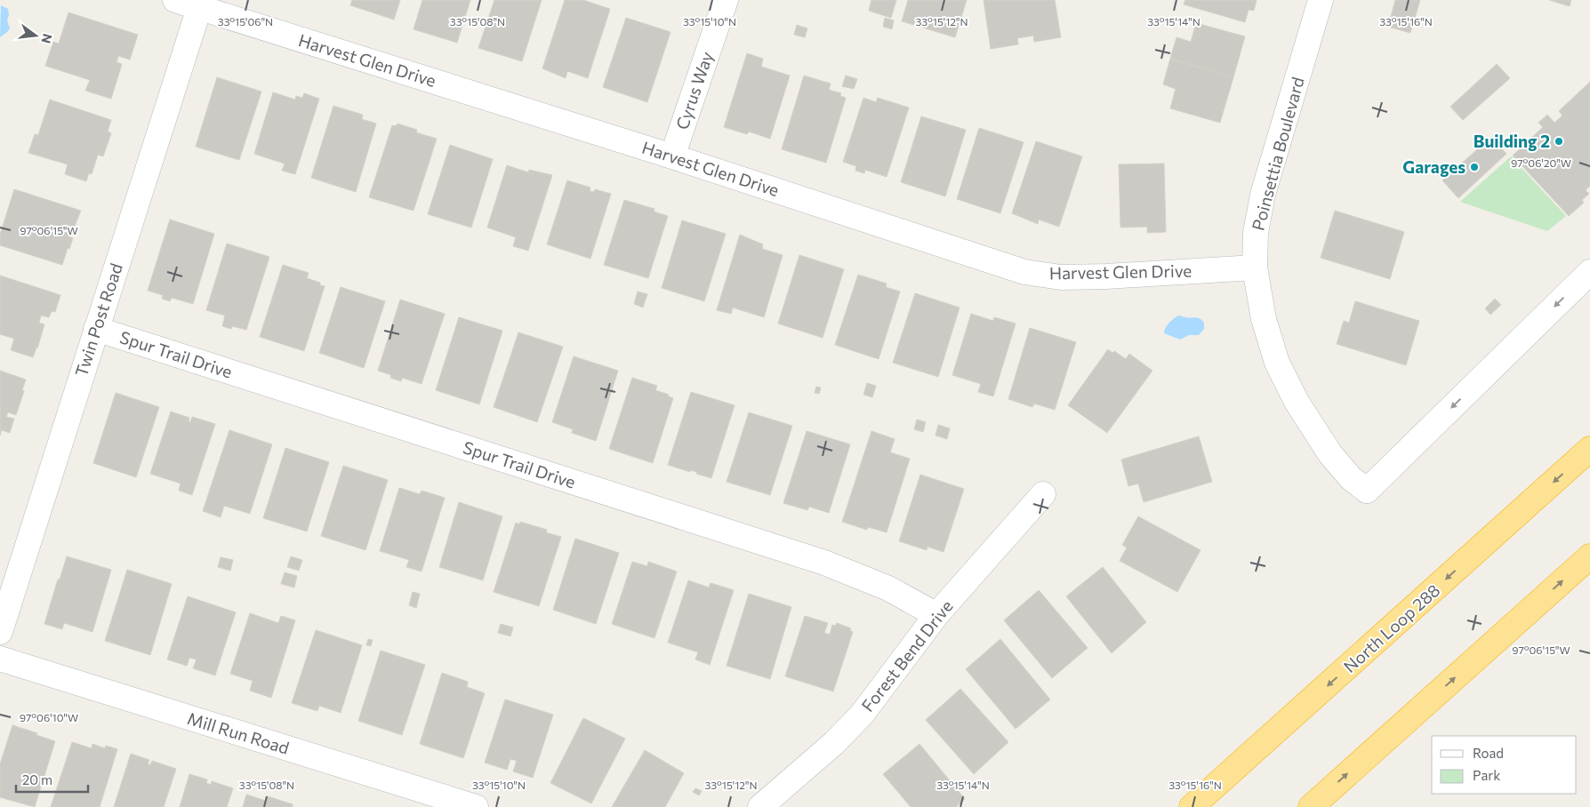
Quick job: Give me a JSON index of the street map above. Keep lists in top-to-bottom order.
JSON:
{
  "streets": {
    "highway": ["North Loop 288"],
    "street": [
      "Harvest Glen Drive",
      "Cyrus Way",
      "Poinsettia Boulevard",
      "Twin Post Road",
      "Spur Trail Drive",
      "Forest Bend Drive",
      "Mill Run Road"
    ]
  },
  "crossings": [
    ["Harvest Glen Drive", "Cyrus Way"],
    ["Harvest Glen Drive", "Poinsettia Boulevard"],
    ["Harvest Glen Drive", "Twin Post Road"],
    ["Twin Post Road", "Spur Trail Drive"],
    ["Spur Trail Drive", "Forest Bend Drive"]
  ],
  "places": ["Building 2", "Garages"],
  "legend": ["Road", "Park"],
  "scale_bar": "20 m",
  "north": "right",
  "coordinates": [
    "33°15'06\"N",
    "33°15'08\"N",
    "33°15'10\"N",
    "33°15'12\"N",
    "33°15'14\"N",
    "33°15'16\"N",
    "97°06'20\"W",
    "97°06'15\"W",
    "97°06'10\"W"
  ]
}
